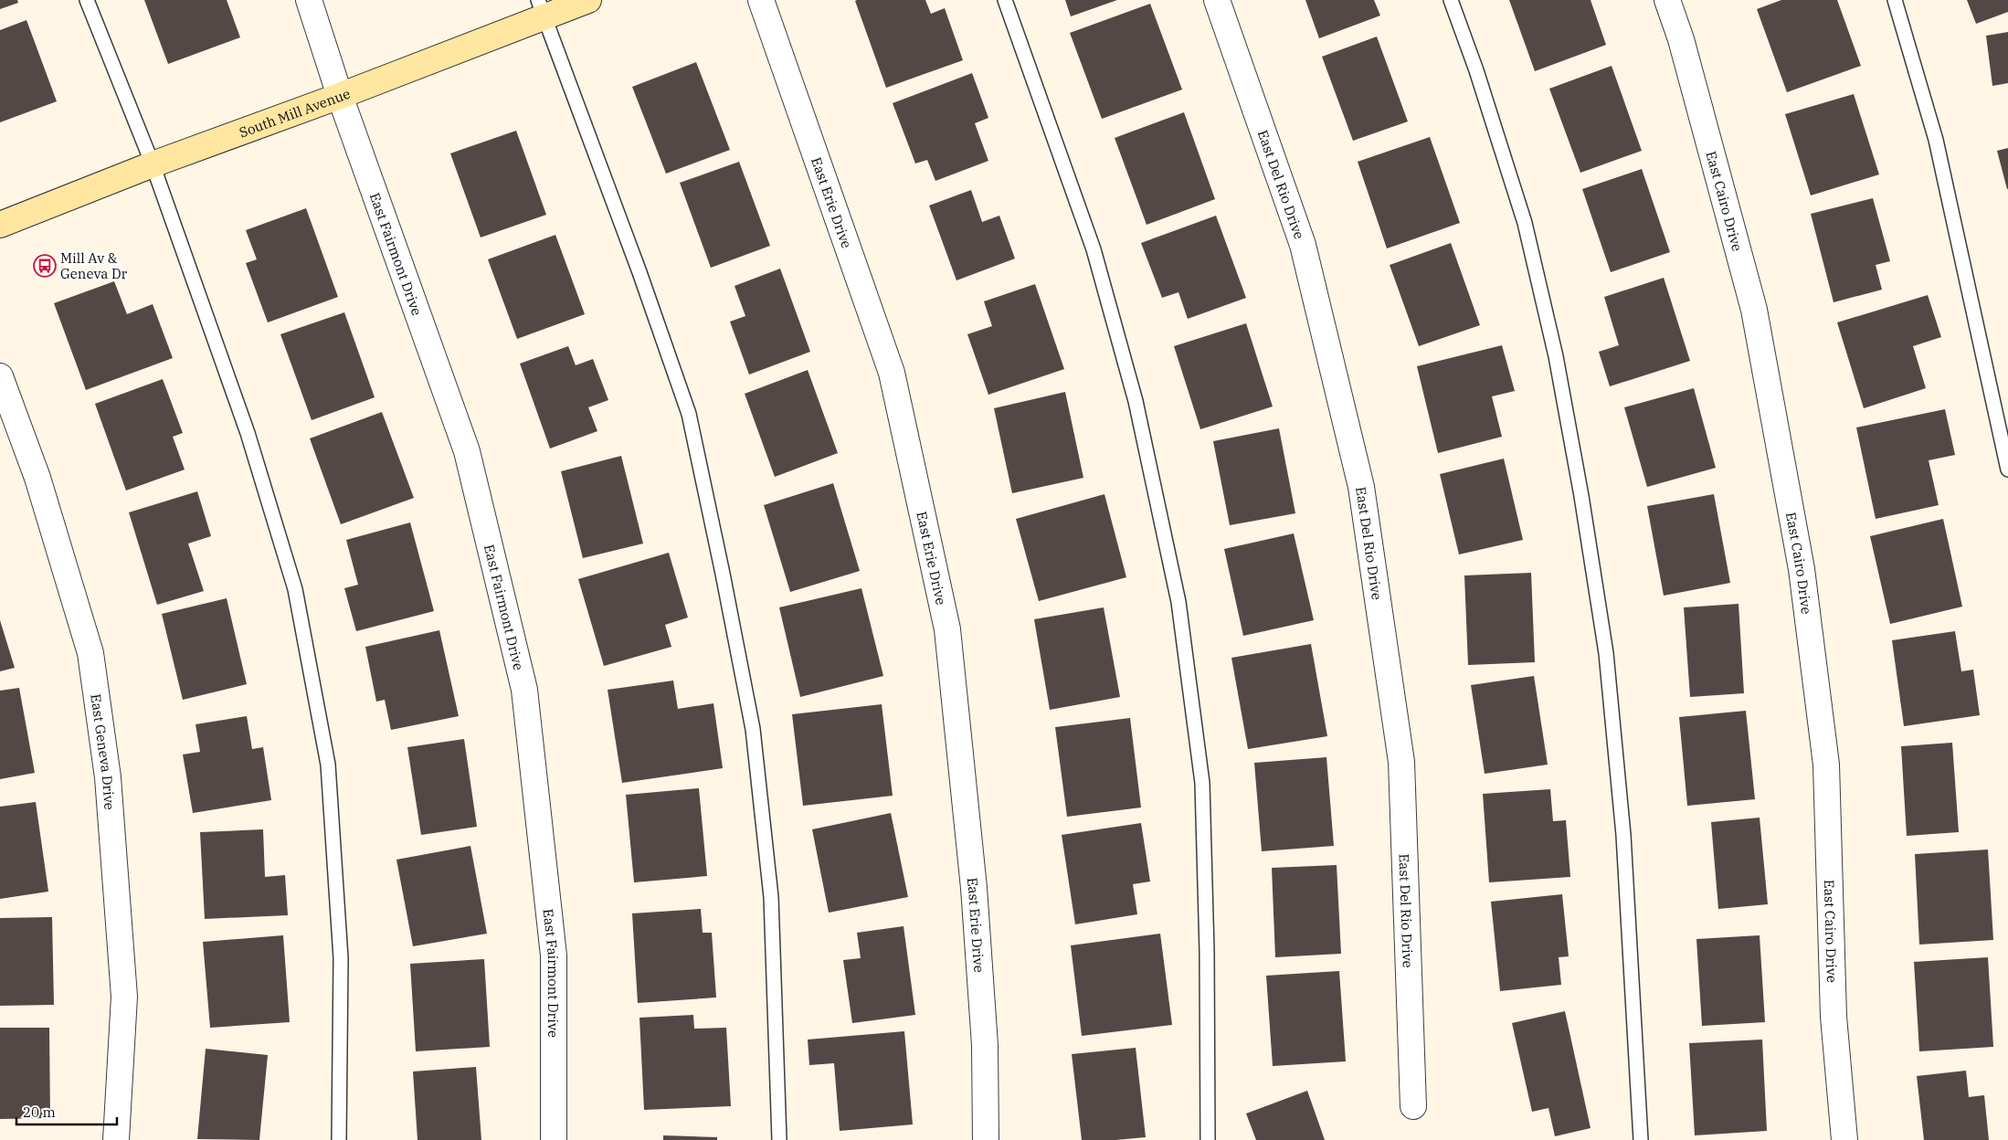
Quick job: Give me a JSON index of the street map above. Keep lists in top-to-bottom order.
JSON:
{
  "streets": {
    "main road": ["South Mill Avenue"],
    "street": [
      "East Del Rio Drive",
      "East Cairo Drive",
      "East Erie Drive",
      "East Fairmont Drive",
      "East Geneva Drive"
    ]
  },
  "crossings": [
    ["South Mill Avenue", "East Fairmont Drive"]
  ],
  "places": {
    "bus stop": ["Mill Av & Geneva Dr"]
  },
  "scale_bar": "20 m"
}
